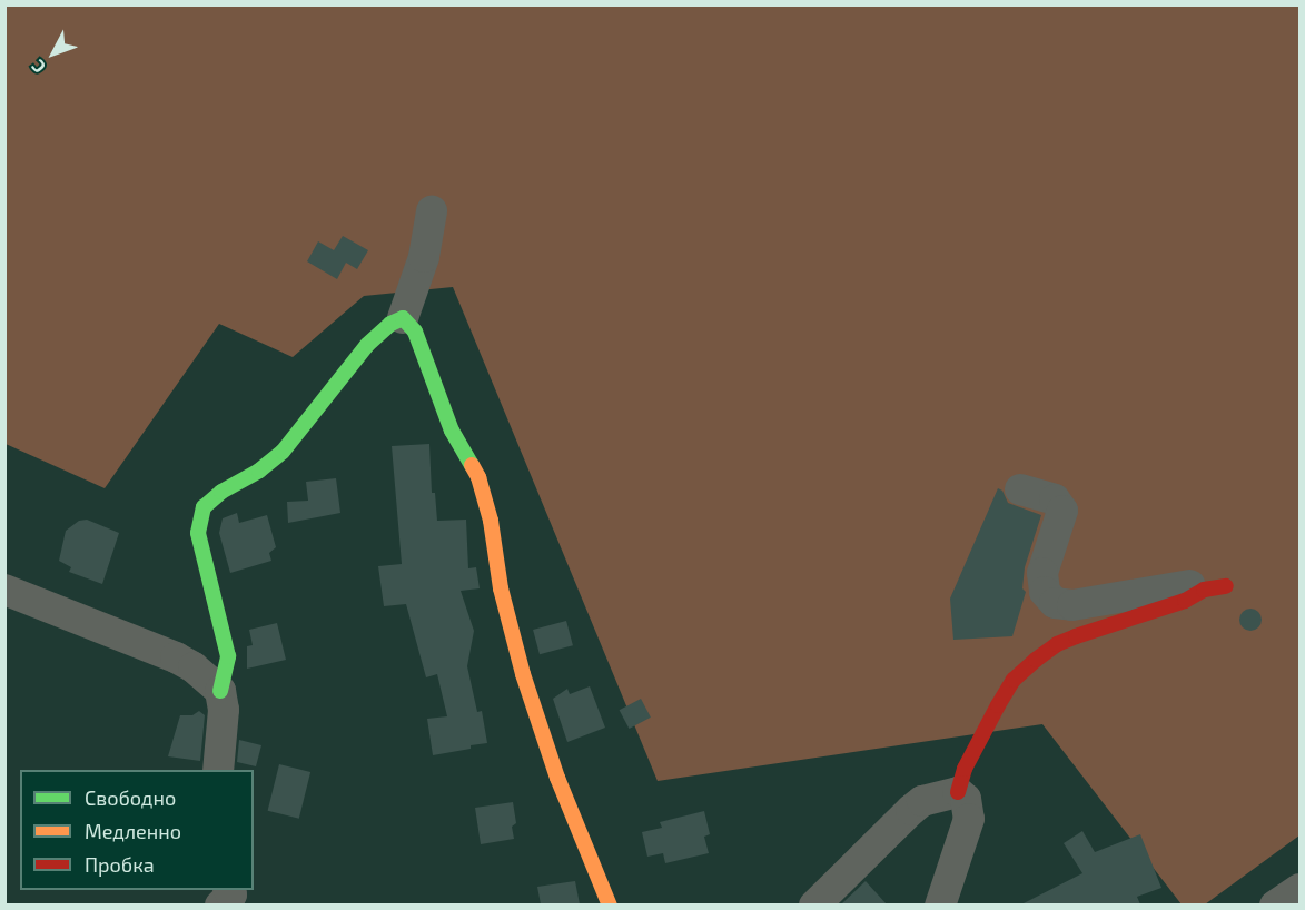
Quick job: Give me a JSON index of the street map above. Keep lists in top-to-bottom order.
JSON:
{
  "legend": ["Свободно", "Медленно", "Пробка"],
  "north": "bottom left"
}
